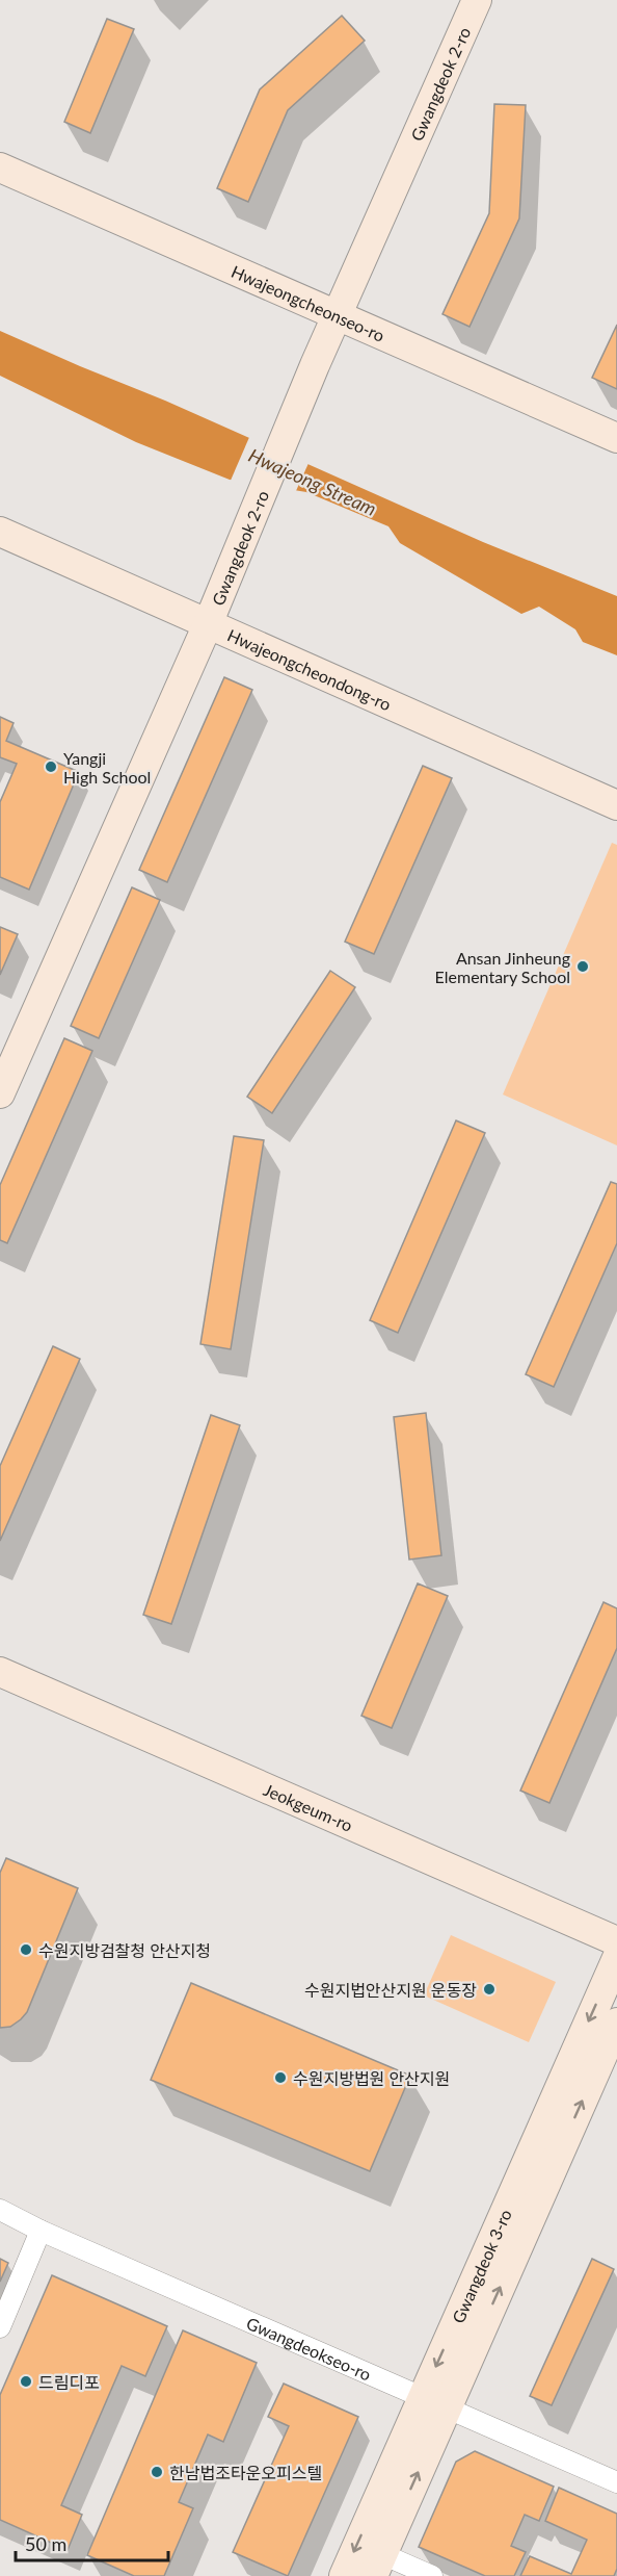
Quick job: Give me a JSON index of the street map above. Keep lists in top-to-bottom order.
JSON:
{
  "streets": {
    "street": [
      "Gwangdeok 2-ro",
      "Hwajeongcheonseo-ro",
      "Hwajeongcheondong-ro",
      "Jeokgeum-ro",
      "Gwangdeok 3-ro",
      "Gwangdeokseo-ro"
    ]
  },
  "crossings": [
    ["Gwangdeok 2-ro", "Hwajeongcheonseo-ro"],
    ["Gwangdeok 2-ro", "Hwajeongcheondong-ro"],
    ["Gwangdeok 3-ro", "Gwangdeokseo-ro"]
  ],
  "water": ["Hwajeong Stream"],
  "places": [
    "Yangji High School",
    "Ansan Jinheung Elementary School",
    "수원지방검찰청 안산지청",
    "수원지법안산지원 운동장",
    "수원지방법원 안산지원",
    "드림디포",
    "한남법조타운오피스텔"
  ],
  "scale_bar": "50 m"
}
